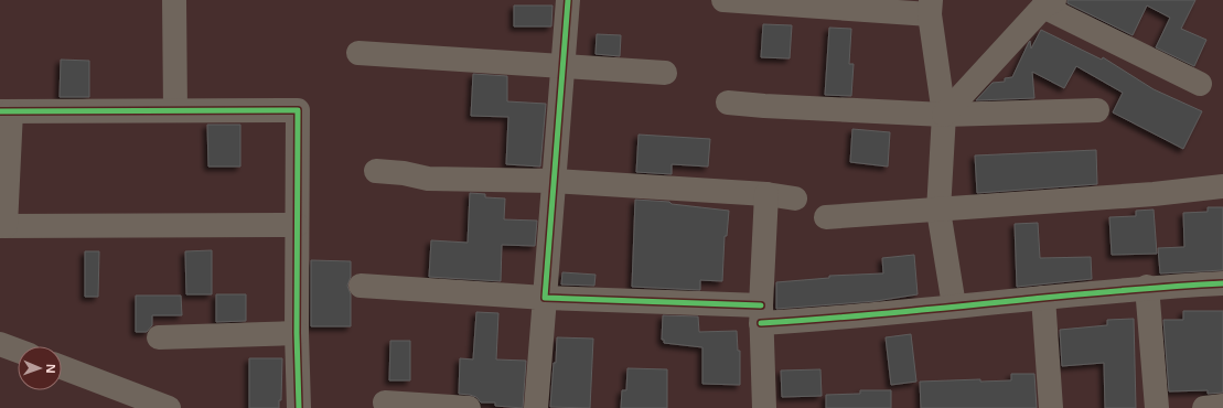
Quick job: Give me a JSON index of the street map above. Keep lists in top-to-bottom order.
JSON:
{
  "north": "right"
}
